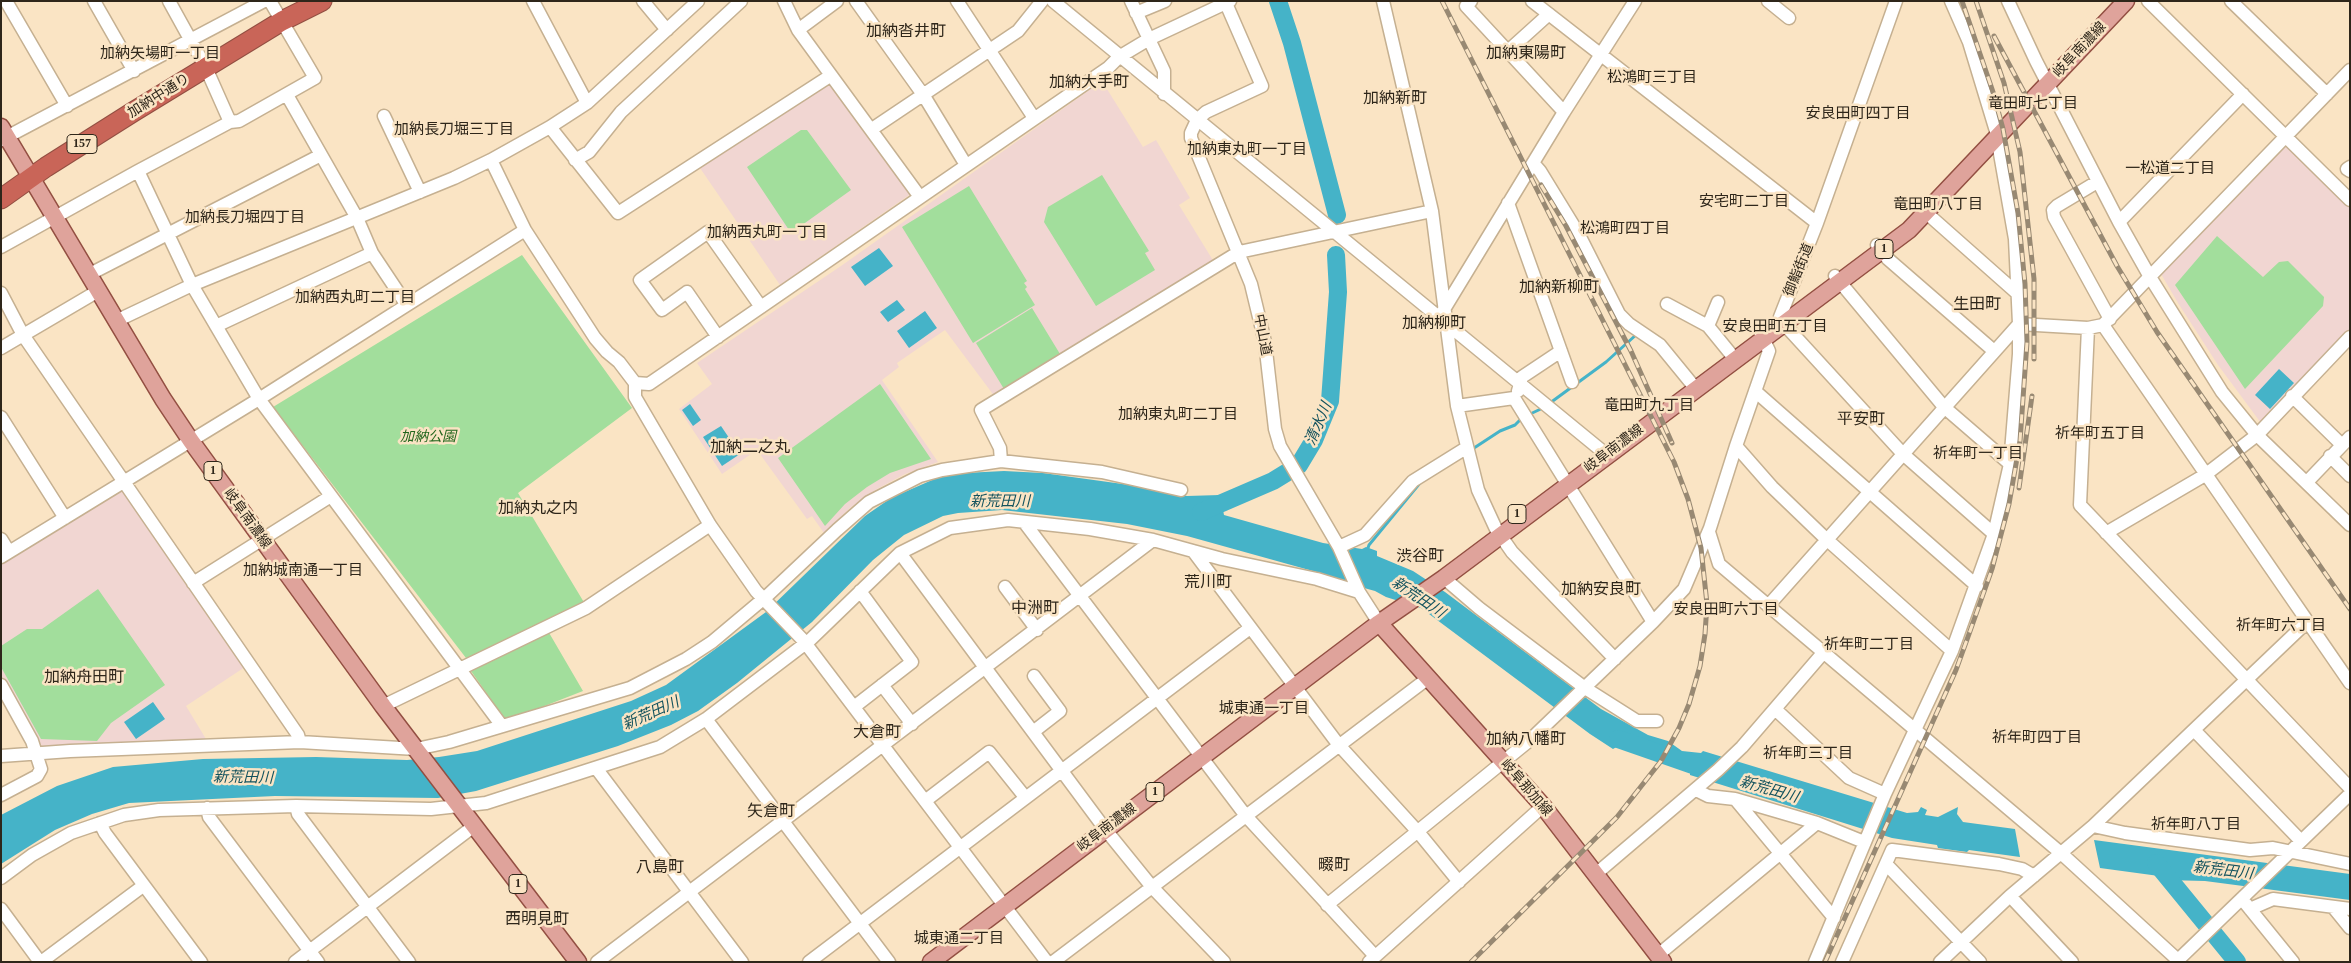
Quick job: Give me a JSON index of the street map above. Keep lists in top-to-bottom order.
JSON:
{
  "streets": {
    "highway": ["加納中通り", "157"],
    "main road": ["岐阜南濃線", "1", "岐阜那加線"],
    "street": ["御鮨街道", "中山道"]
  },
  "crossings": [
    ["岐阜南濃線", "加納中通り"],
    ["岐阜南濃線", "御鮨街道"],
    ["岐阜南濃線", "中山道"],
    ["岐阜南濃線", "岐阜那加線"],
    ["中山道", "岐阜那加線"]
  ],
  "districts": [
    "加納沓井町",
    "加納矢場町一丁目",
    "加納東陽町",
    "松鴻町三丁目",
    "加納大手町",
    "加納新町",
    "竜田町七丁目",
    "安良田町四丁目",
    "加納長刀堀三丁目",
    "加納東丸町一丁目",
    "一松道二丁目",
    "安宅町二丁目",
    "竜田町八丁目",
    "加納長刀堀四丁目",
    "松鴻町四丁目",
    "加納西丸町一丁目",
    "加納新柳町",
    "加納西丸町二丁目",
    "生田町",
    "加納柳町",
    "安良田町五丁目",
    "竜田町九丁目",
    "加納東丸町二丁目",
    "平安町",
    "祈年町五丁目",
    "加納二之丸",
    "祈年町一丁目",
    "加納丸之内",
    "渋谷町",
    "加納城南通一丁目",
    "荒川町",
    "加納安良町",
    "中洲町",
    "安良田町六丁目",
    "祈年町六丁目",
    "祈年町二丁目",
    "加納舟田町",
    "城東通一丁目",
    "大倉町",
    "祈年町四丁目",
    "加納八幡町",
    "祈年町三丁目",
    "矢倉町",
    "祈年町八丁目",
    "畷町",
    "八島町",
    "西明見町",
    "城東通二丁目"
  ],
  "water": ["清水川", "新荒田川"],
  "parks": ["加納公園"]
}
